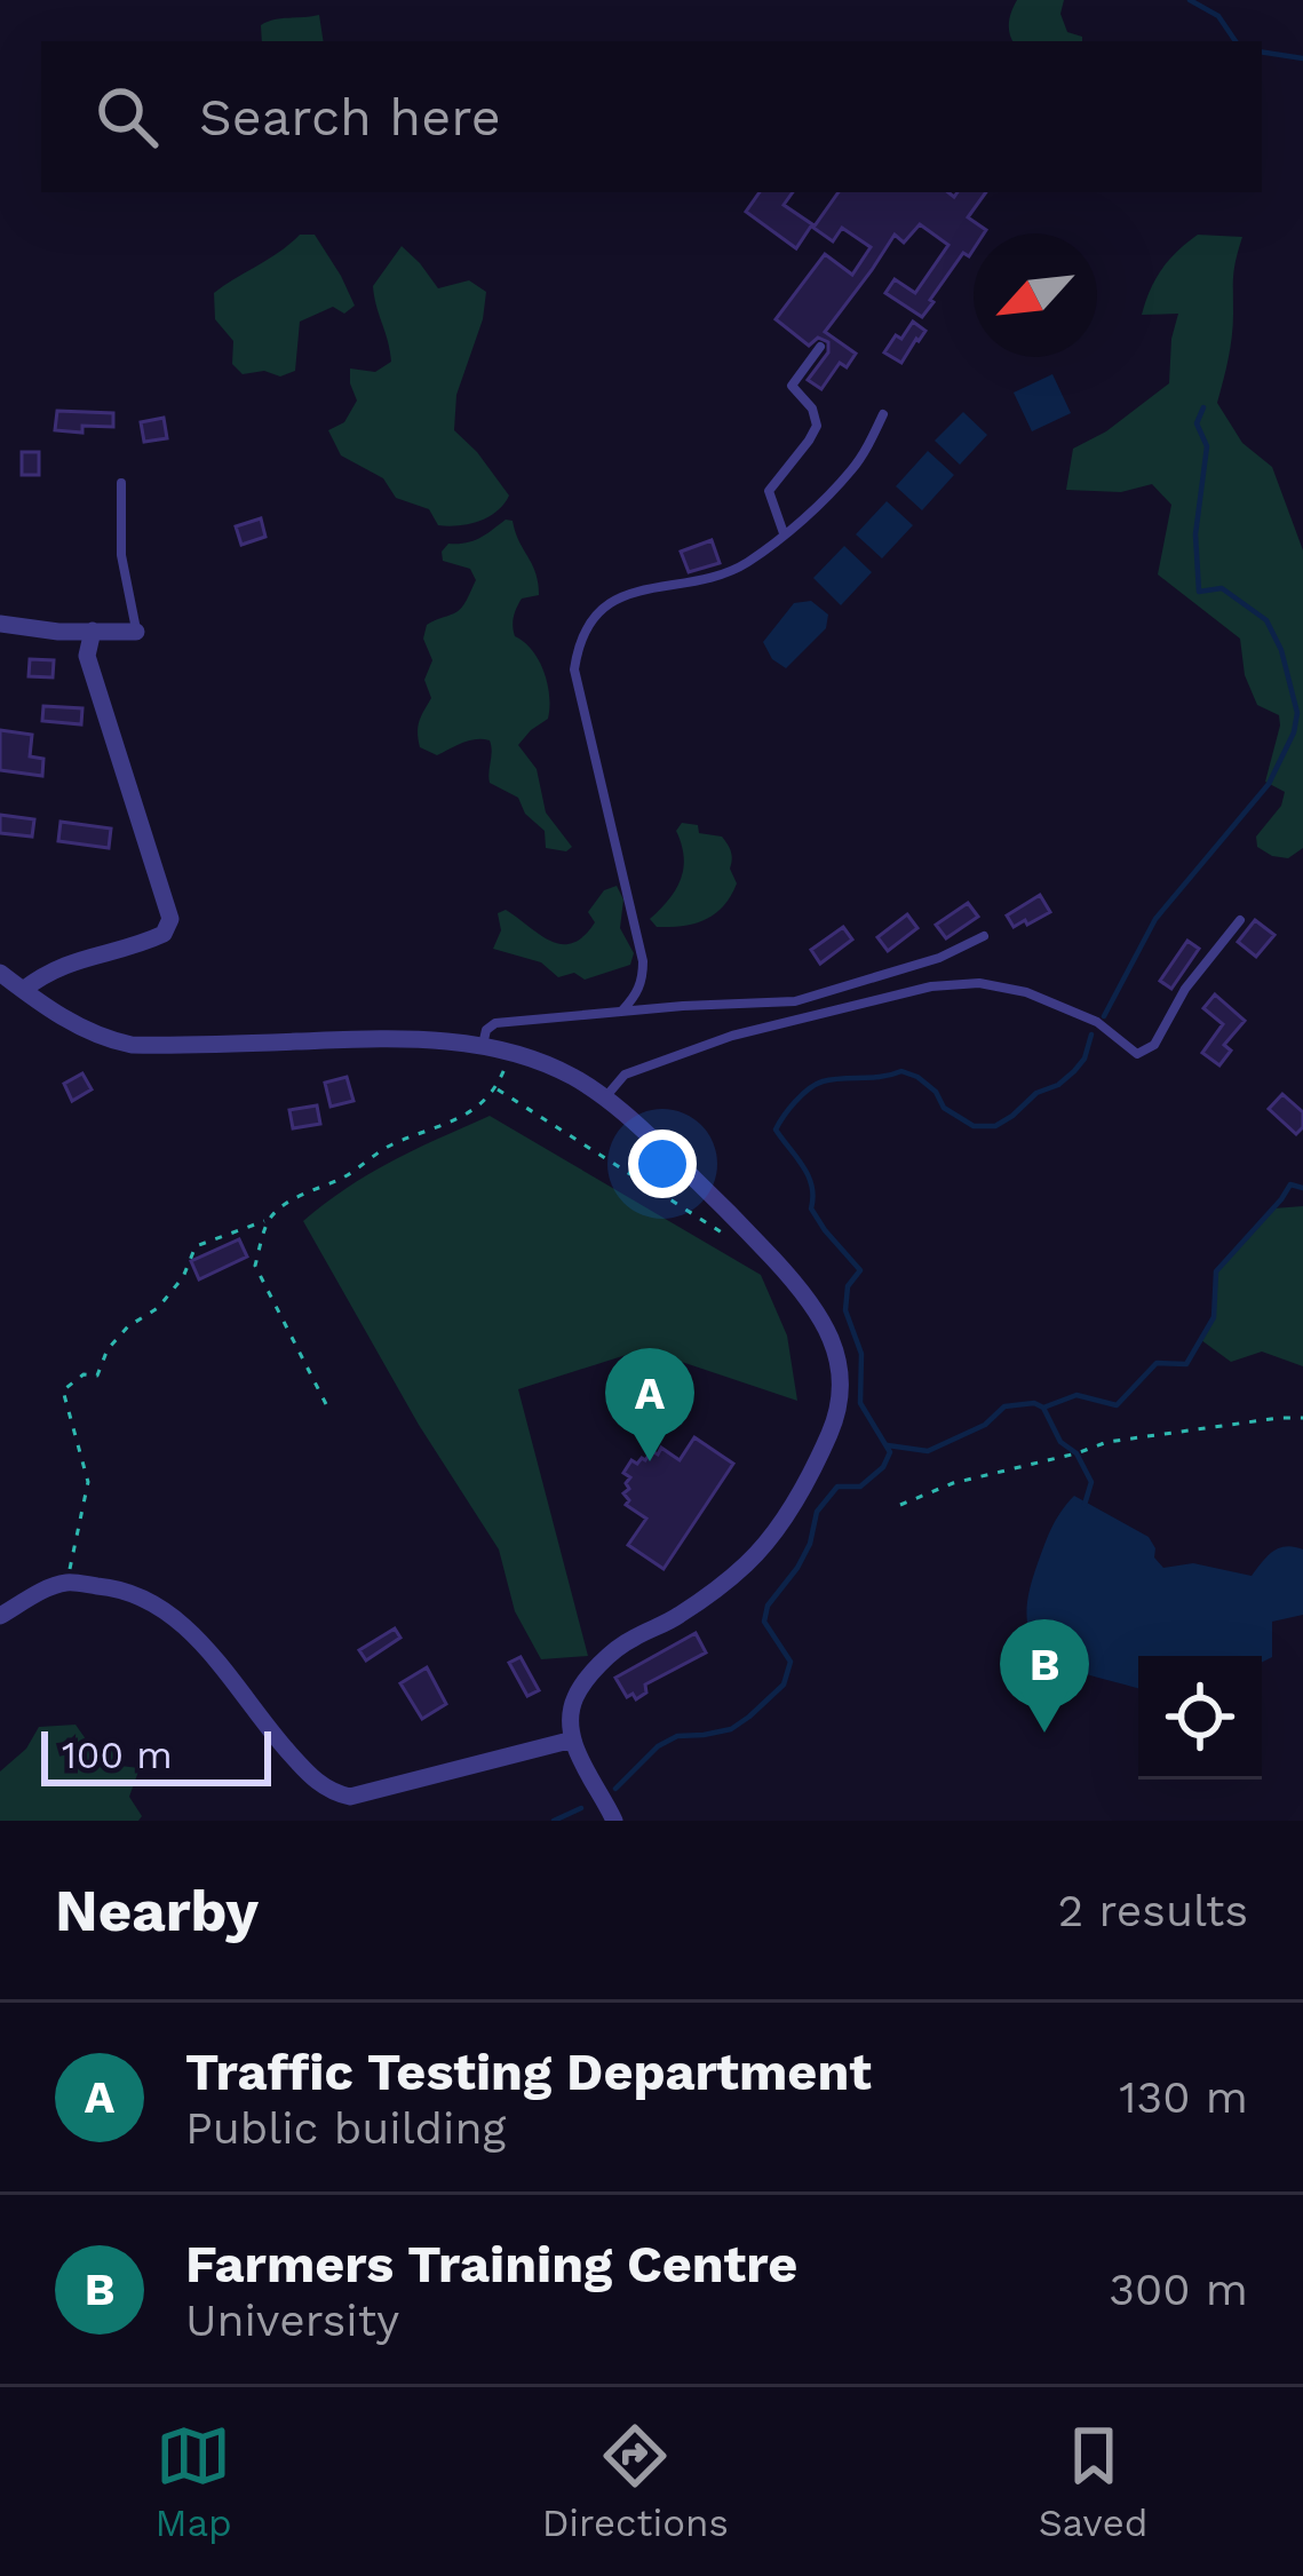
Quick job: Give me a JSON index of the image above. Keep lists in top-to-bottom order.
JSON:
{
  "scale_bar": "100 m",
  "north": "bottom left",
  "page": {
    "search": "Search here",
    "pins": ["A", "B"],
    "scale": "100 m",
    "heading": ["Nearby", "2 results"],
    "list": [
      {
        "mark": "A",
        "name": "Traffic Testing Department",
        "note": "Public building",
        "value": "130 m"
      },
      {
        "mark": "B",
        "name": "Farmers Training Centre",
        "note": "University",
        "value": "300 m"
      }
    ],
    "nav": ["Map", "Directions", "Saved"]
  }
}
